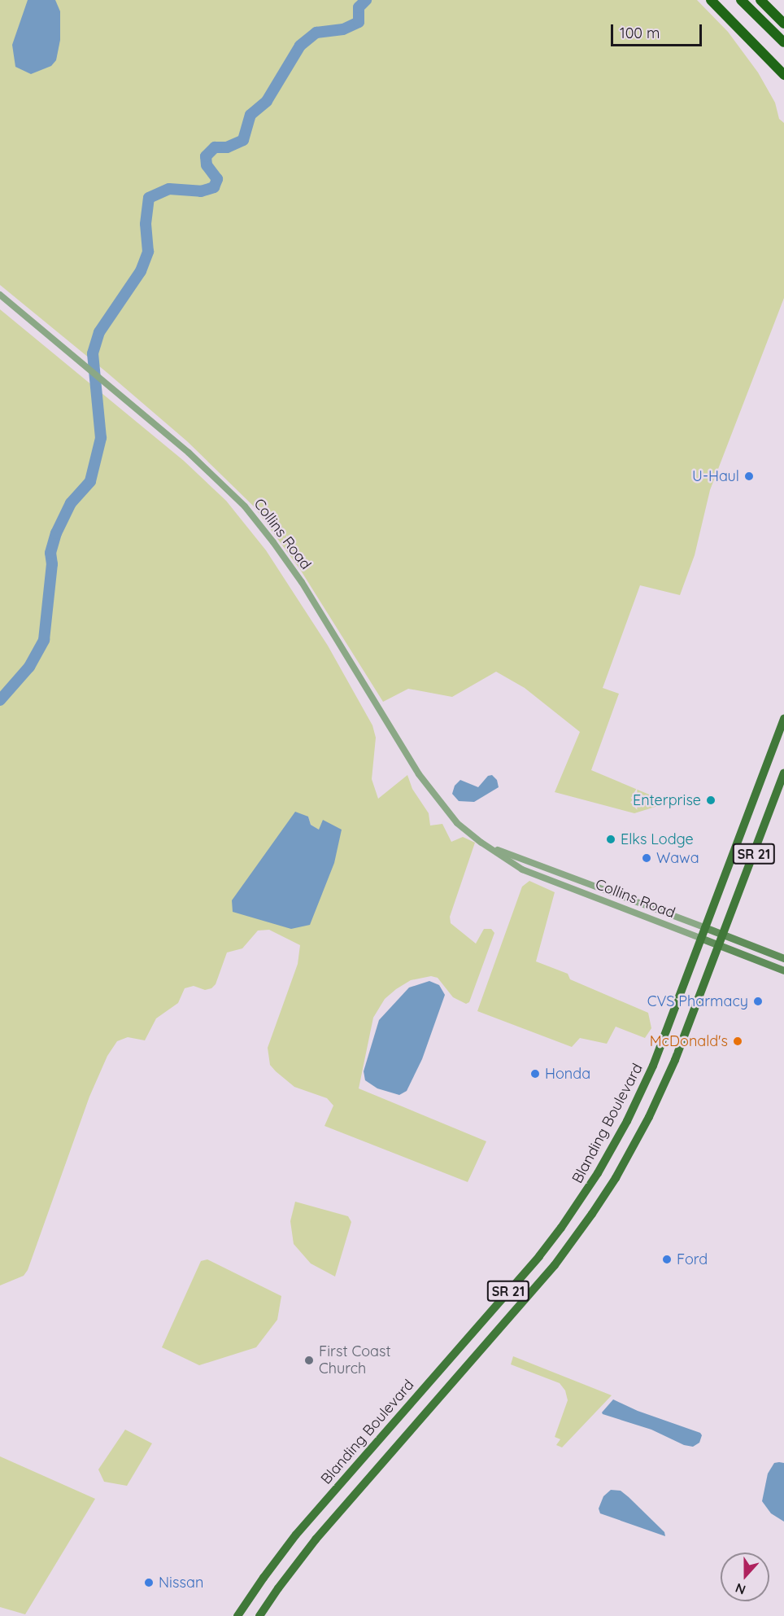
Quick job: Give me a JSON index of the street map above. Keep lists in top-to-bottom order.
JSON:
{
  "streets": {
    "main road": ["Collins Road", "SR 21", "Blanding Boulevard"]
  },
  "crossings": [
    ["Collins Road", "SR 21"],
    ["Collins Road", "Blanding Boulevard"]
  ],
  "places": [
    "U-Haul",
    "Enterprise",
    "Elks Lodge",
    "Wawa",
    "CVS Pharmacy",
    "McDonald's",
    "Honda",
    "Ford",
    "First Coast Church",
    "Nissan"
  ],
  "scale_bar": "100 m",
  "north": "bottom"
}
